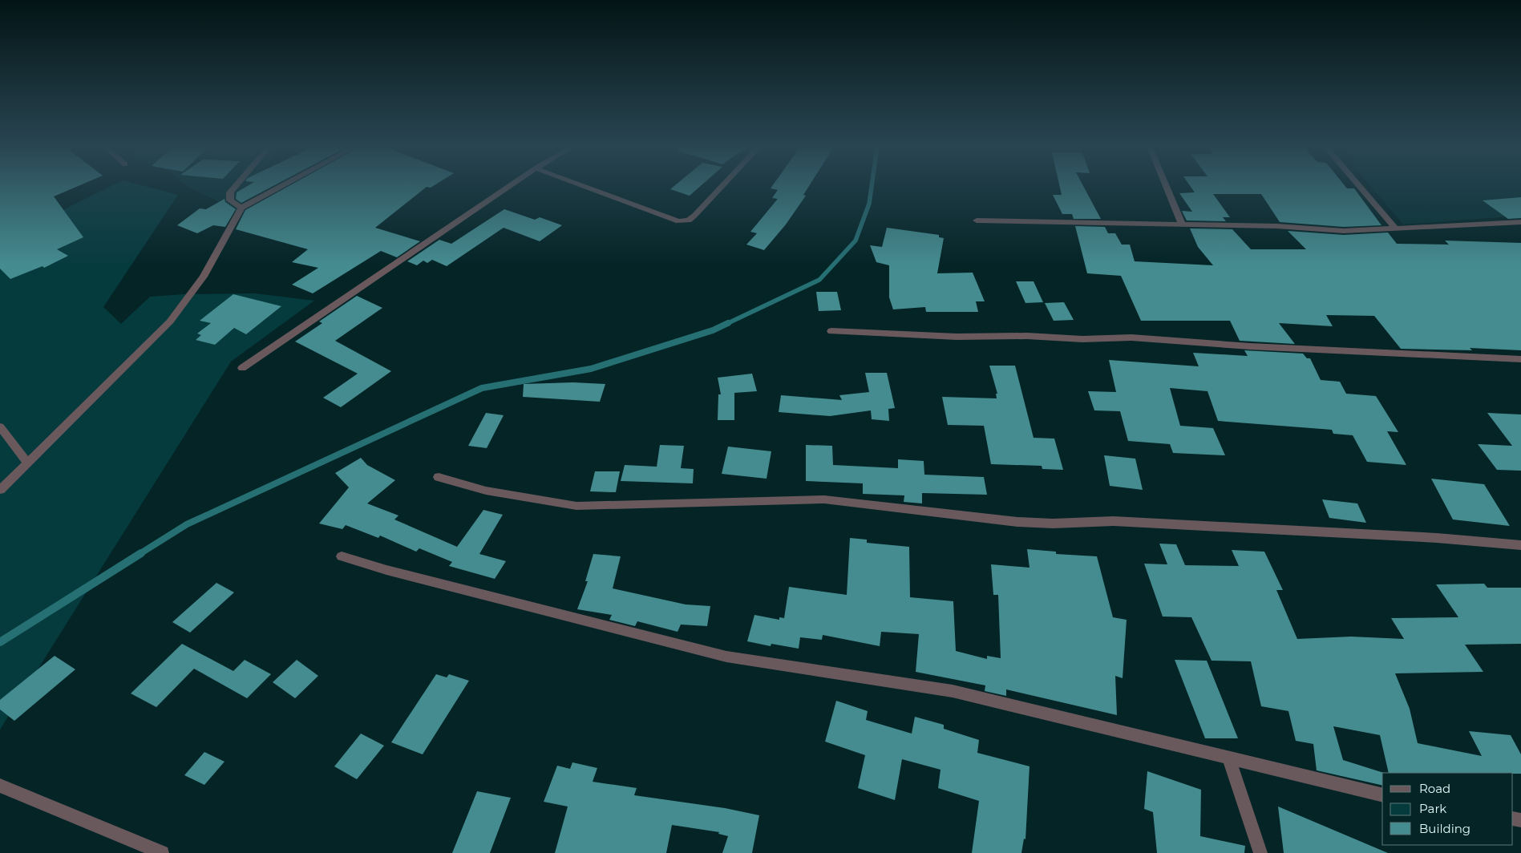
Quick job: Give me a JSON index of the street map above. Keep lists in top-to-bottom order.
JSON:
{
  "legend": ["Road", "Park", "Building"]
}
